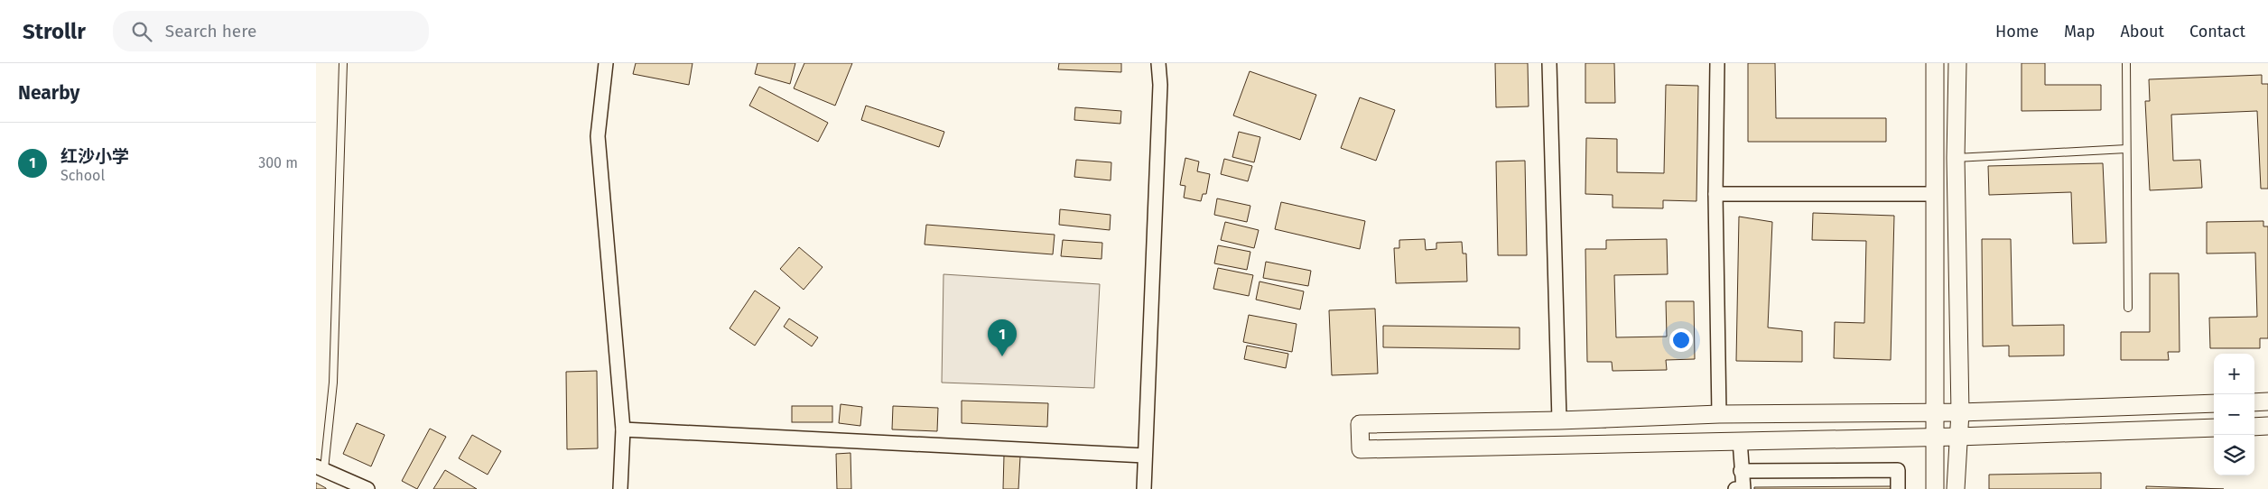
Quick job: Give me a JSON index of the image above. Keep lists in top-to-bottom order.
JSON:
{
  "page": {
    "header": "Strollr",
    "search": "Search here",
    "nav": [
      "Home",
      "Map",
      "About",
      "Contact"
    ],
    "heading": "Nearby",
    "list": [
      {
        "mark": "1",
        "name": "红沙小学",
        "note": "School",
        "value": "300 m"
      }
    ],
    "pins": "1",
    "map_buttons": ["+", "−"]
  }
}
